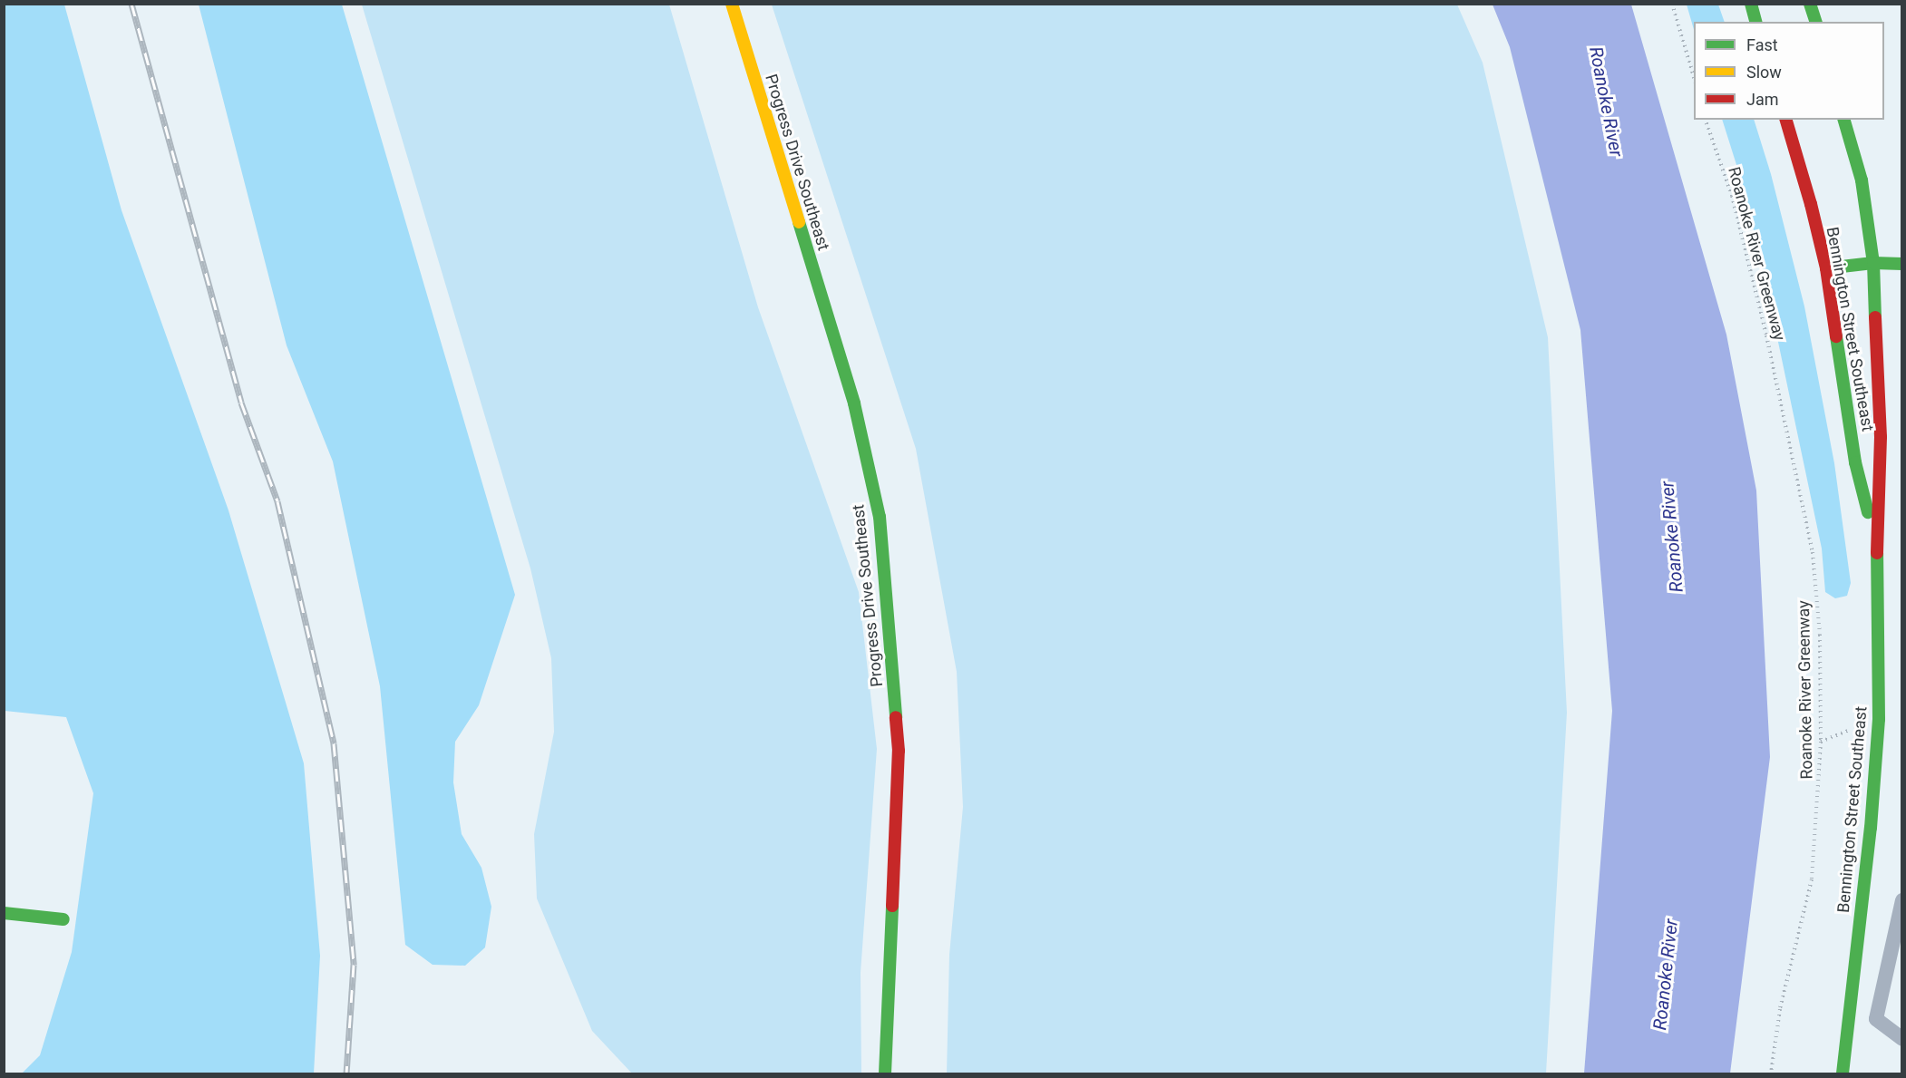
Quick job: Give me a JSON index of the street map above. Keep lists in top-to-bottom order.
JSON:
{
  "streets": {
    "main road": ["Progress Drive Southeast", "Bennington Street Southeast"],
    "path": ["Roanoke River Greenway"]
  },
  "water": ["Roanoke River"],
  "legend": ["Fast", "Slow", "Jam"]
}
